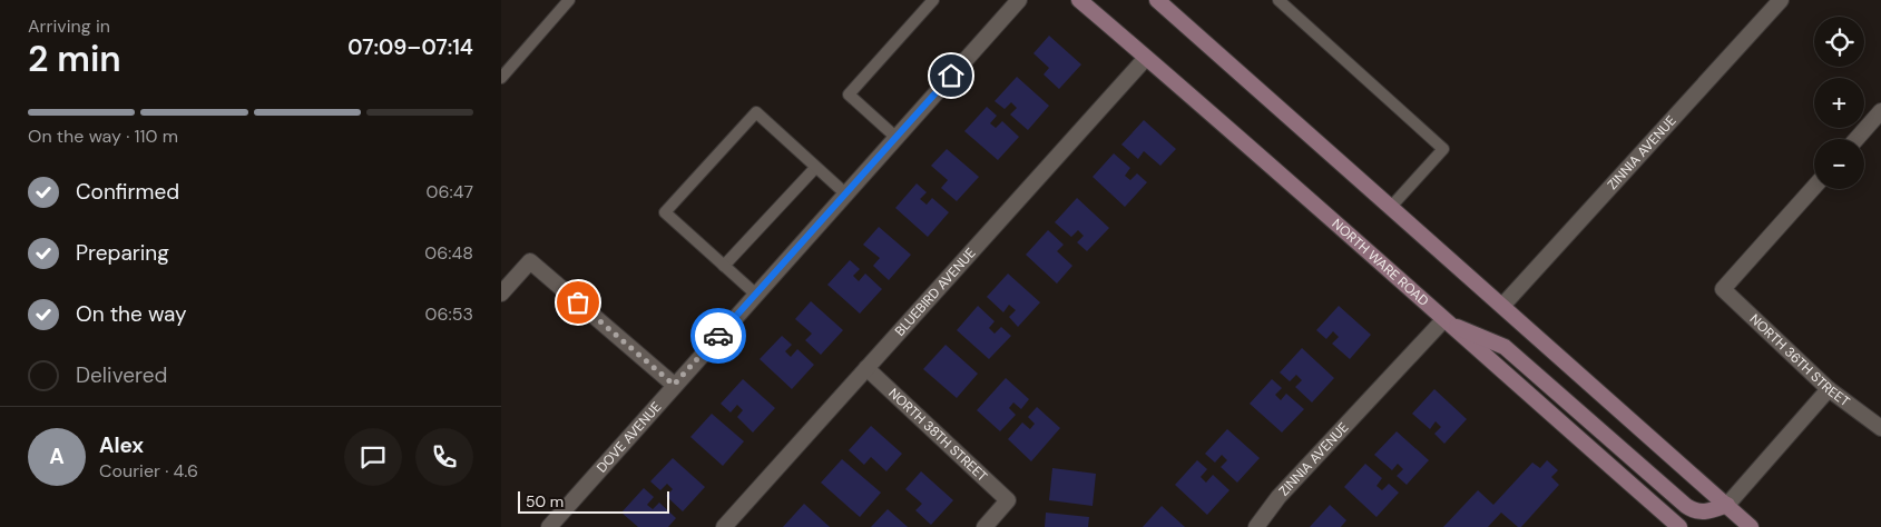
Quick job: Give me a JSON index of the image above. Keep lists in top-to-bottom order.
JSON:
{
  "streets": {
    "main road": ["NORTH WARE ROAD"],
    "street": [
      "ZINNIA AVENUE",
      "BLUEBIRD AVENUE",
      "NORTH 36TH STREET",
      "NORTH 38TH STREET",
      "DOVE AVENUE"
    ]
  },
  "crossings": [
    ["ZINNIA AVENUE", "NORTH WARE ROAD"],
    ["NORTH WARE ROAD", "BLUEBIRD AVENUE"],
    ["BLUEBIRD AVENUE", "NORTH 38TH STREET"]
  ],
  "scale_bar": "50 m",
  "page": {
    "heading": ["2 min", "Arriving in", "07:09–07:14"],
    "panel": ["Alex", "Courier · 4.6"],
    "map_buttons": ["+", "−"],
    "bar": "On the way · 110 m",
    "list": [
      ["Confirmed", "06:47"],
      ["Preparing", "06:48"],
      ["On the way", "06:53"],
      "Delivered"
    ],
    "round": "A",
    "scale": "50 m"
  }
}
